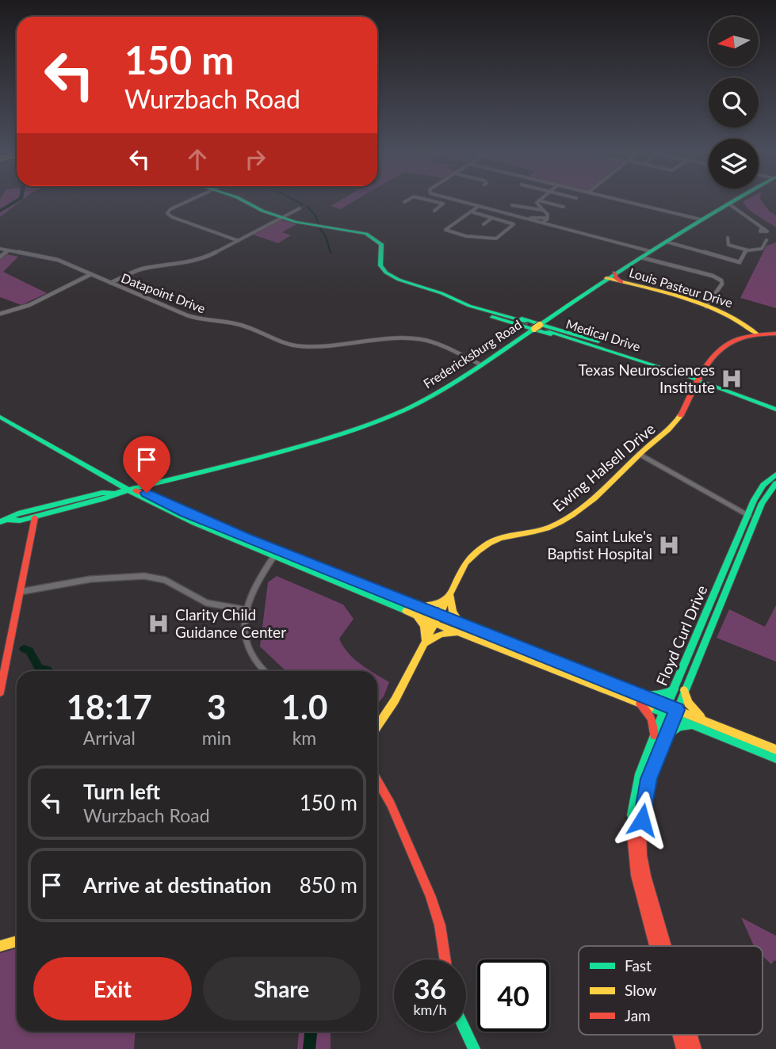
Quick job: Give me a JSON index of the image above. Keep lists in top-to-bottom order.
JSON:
{
  "streets": {
    "main road": [
      "Louis Pasteur Drive",
      "Medical Drive",
      "Fredericksburg Road",
      "Ewing Halsell Drive",
      "Floyd Curl Drive"
    ],
    "street": ["Datapoint Drive"]
  },
  "crossings": [
    ["Louis Pasteur Drive", "Fredericksburg Road"],
    ["Louis Pasteur Drive", "Ewing Halsell Drive"],
    ["Datapoint Drive", "Fredericksburg Road"]
  ],
  "places": {
    "hospital": ["Texas Neurosciences Institute", "Saint Luke's Baptist Hospital", "Clarity Child Guidance Center"]
  },
  "legend": ["Fast", "Slow", "Jam"],
  "north": "left",
  "page": {
    "turn": ["150 m", "Wurzbach Road"],
    "eta": [
      "18:17",
      "Arrival",
      "3",
      "min",
      "1.0",
      "km"
    ],
    "list": [
      {
        "name": "Turn left",
        "note": "Wurzbach Road",
        "value": "150 m"
      },
      {
        "name": "Arrive at destination",
        "value": "850 m"
      }
    ],
    "buttons": ["Exit", "Share"],
    "speed": "36 km/h",
    "limit": "40"
  }
}
